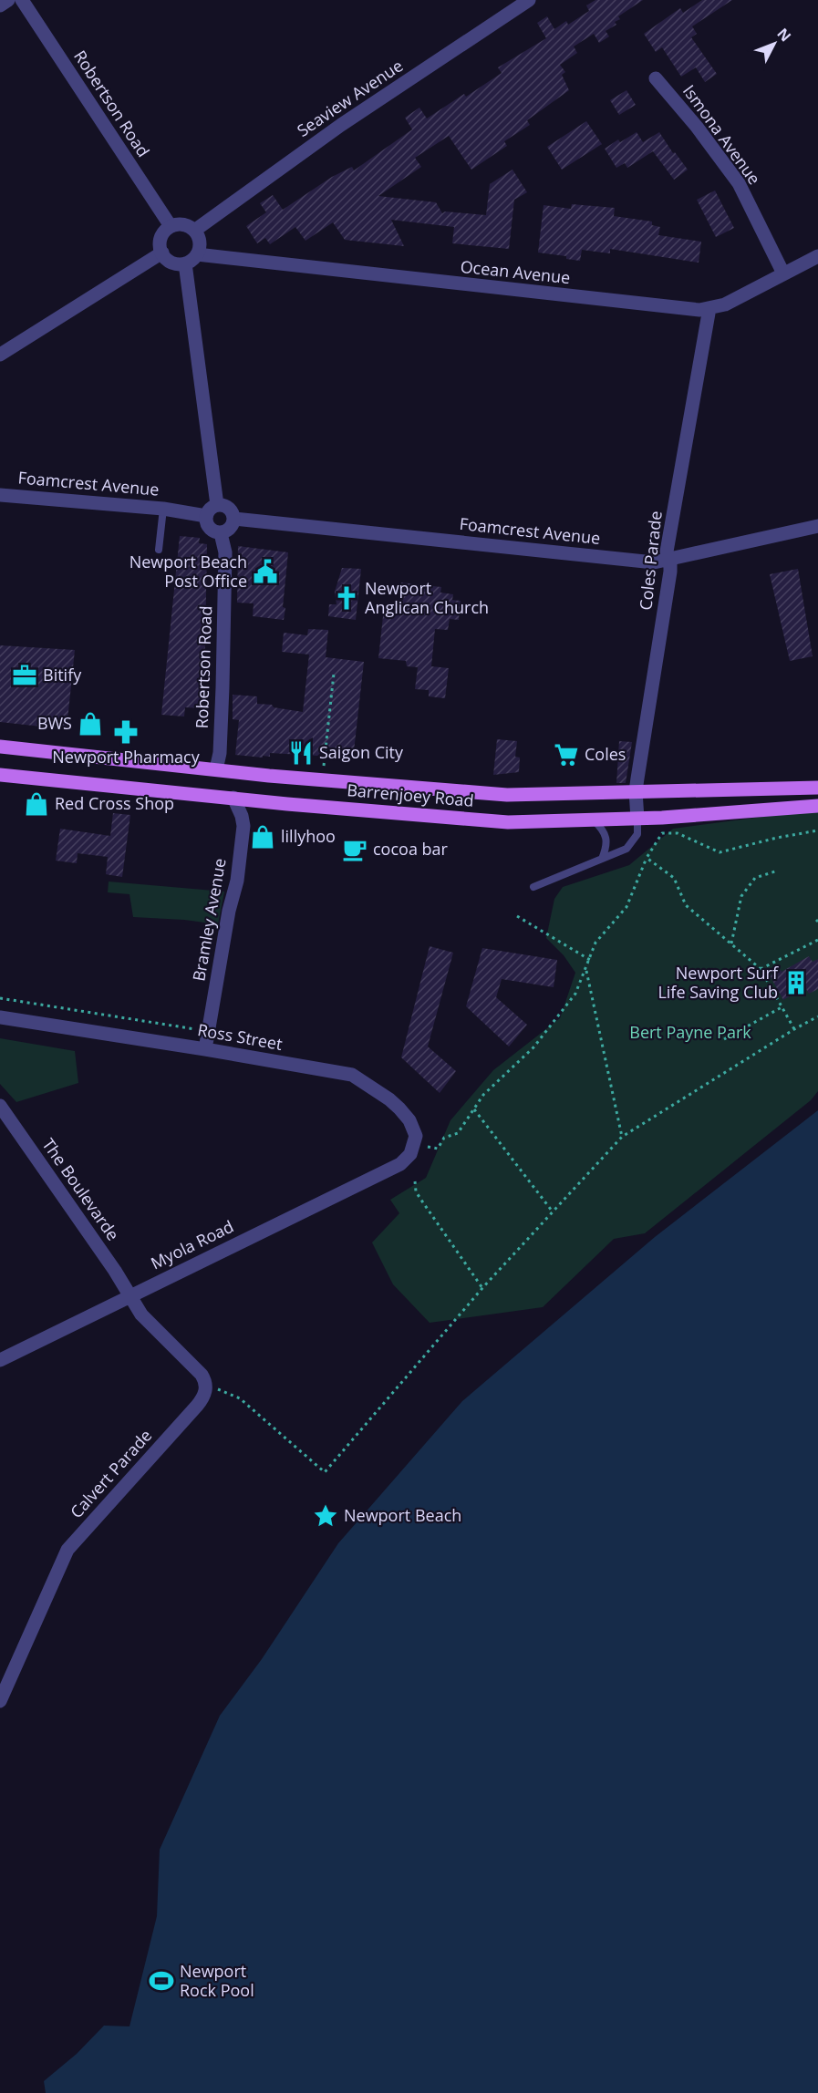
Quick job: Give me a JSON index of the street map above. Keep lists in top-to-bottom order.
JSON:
{
  "streets": {
    "main road": ["Barrenjoey Road"],
    "street": [
      "Seaview Avenue",
      "Robertson Road",
      "Ismona Avenue",
      "Ocean Avenue",
      "Foamcrest Avenue",
      "Coles Parade",
      "Bramley Avenue",
      "Ross Street",
      "The Boulevarde",
      "Myola Road",
      "Calvert Parade"
    ]
  },
  "crossings": [
    ["Seaview Avenue", "Robertson Road"],
    ["Seaview Avenue", "Ocean Avenue"],
    ["Robertson Road", "Ocean Avenue"],
    ["Robertson Road", "Foamcrest Avenue"],
    ["Robertson Road", "Barrenjoey Road"],
    ["Ismona Avenue", "Ocean Avenue"],
    ["Ocean Avenue", "Coles Parade"],
    ["Foamcrest Avenue", "Coles Parade"],
    ["Coles Parade", "Barrenjoey Road"],
    ["Barrenjoey Road", "Bramley Avenue"],
    ["Bramley Avenue", "Ross Street"],
    ["Ross Street", "Myola Road"],
    ["The Boulevarde", "Myola Road"]
  ],
  "parks": ["Bert Payne Park"],
  "places": {
    "public building": ["Newport Beach Post Office"],
    "church": ["Newport Anglican Church"],
    "office": ["Bitify"],
    "shop": ["BWS", "Red Cross Shop", "lillyhoo"],
    "pharmacy": ["Newport Pharmacy"],
    "restaurant": ["Saigon City"],
    "supermarket": ["Coles"],
    "cafe": ["cocoa bar"],
    "building": ["Newport Surf Life Saving Club"],
    "place": ["Newport Beach"],
    "sports": ["Newport Rock Pool"]
  },
  "north": "top right"
}
